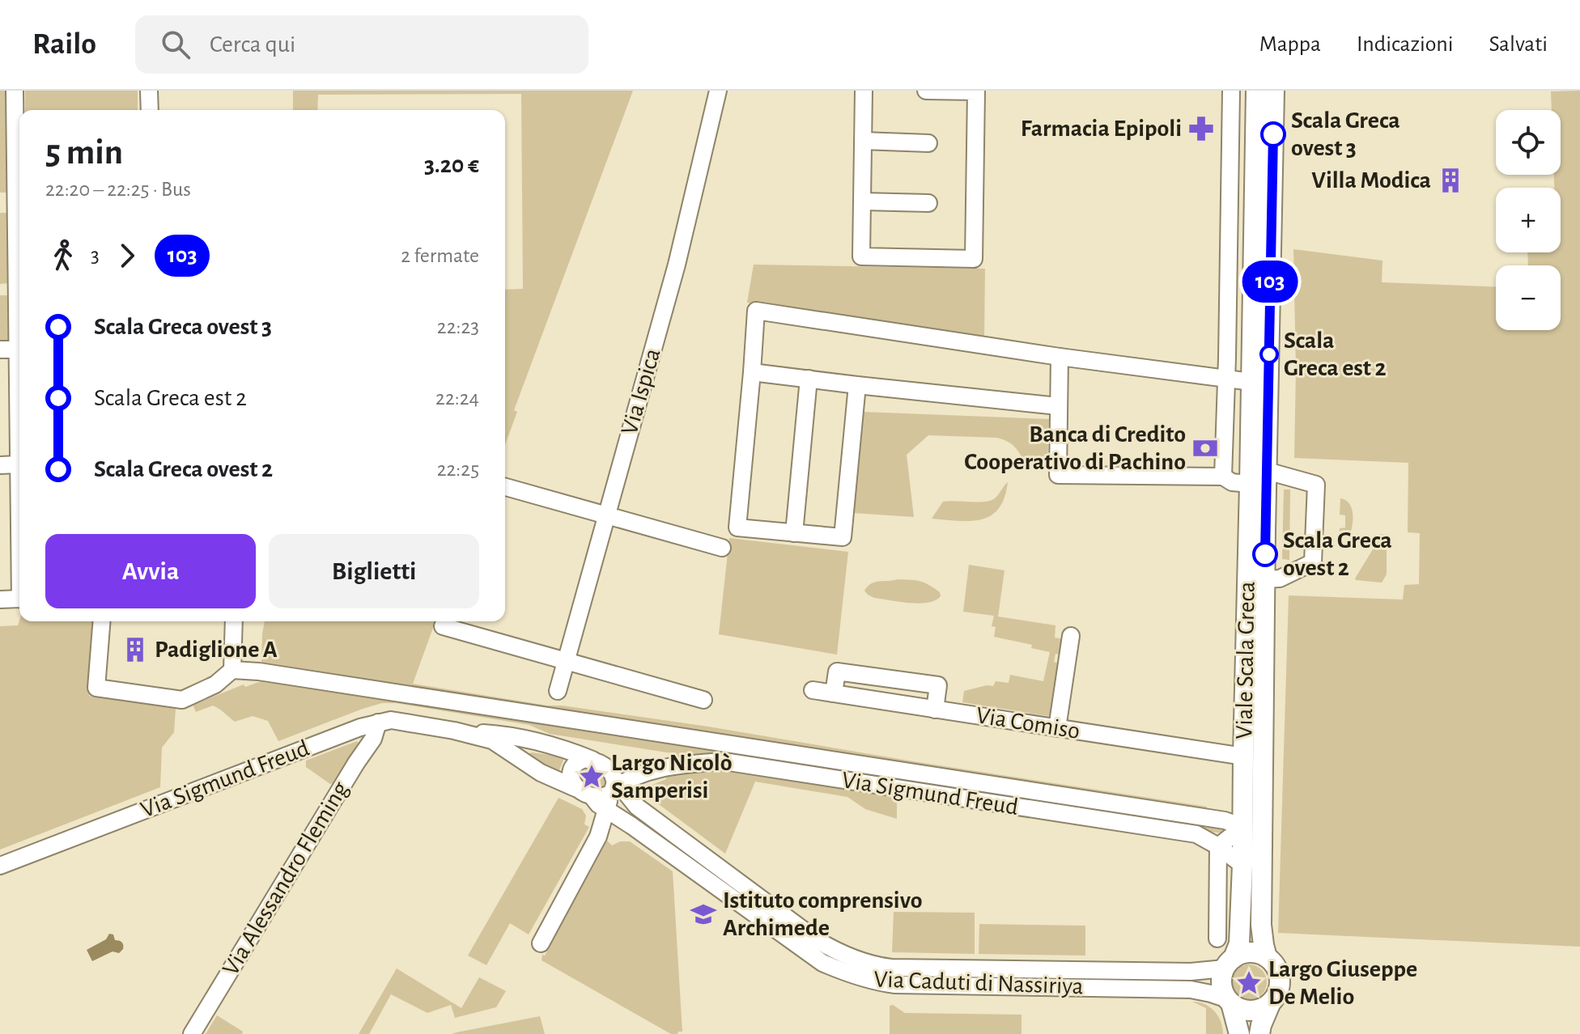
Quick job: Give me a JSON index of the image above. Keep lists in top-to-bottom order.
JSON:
{
  "streets": {
    "main road": ["Viale Scala Greca"],
    "street": [
      "Via Ispica",
      "Via Comiso",
      "Via Sigmund Freud",
      "Via Alessandro Fleming",
      "Via Caduti di Nassiriya"
    ]
  },
  "crossings": [
    ["Viale Scala Greca", "Via Comiso"],
    ["Viale Scala Greca", "Via Sigmund Freud"],
    ["Viale Scala Greca", "Via Caduti di Nassiriya"],
    ["Via Sigmund Freud", "Via Alessandro Fleming"],
    ["Via Sigmund Freud", "Via Caduti di Nassiriya"]
  ],
  "places": {
    "pharmacy": ["Farmacia Epipoli"],
    "other": ["Scala Greca ovest 3", "Scala Greca est 2", "Scala Greca ovest 2"],
    "building": ["Villa Modica", "Padiglione A"],
    "bank": ["Banca di Credito Cooperativo di Pachino"],
    "place": ["Largo Nicolò Samperisi", "Largo Giuseppe De Melio"],
    "school or university": ["Istituto comprensivo Archimede"]
  },
  "lines": ["bus line 103"],
  "page": {
    "header": "Railo",
    "search": "Cerca qui",
    "nav": ["Mappa", "Indicazioni", "Salvati"],
    "on_map": "103",
    "map_buttons": ["+", "−"],
    "heading": ["5 min", "22:20 – 22:25 · Bus", "3.20 €"],
    "legs": ["3", "103", "2 fermate"],
    "list": [
      {
        "name": "Scala Greca ovest 3",
        "value": "22:23"
      },
      {
        "name": "Scala Greca est 2",
        "value": "22:24"
      },
      {
        "name": "Scala Greca ovest 2",
        "value": "22:25"
      }
    ],
    "buttons": ["Avvia", "Biglietti"]
  }
}
